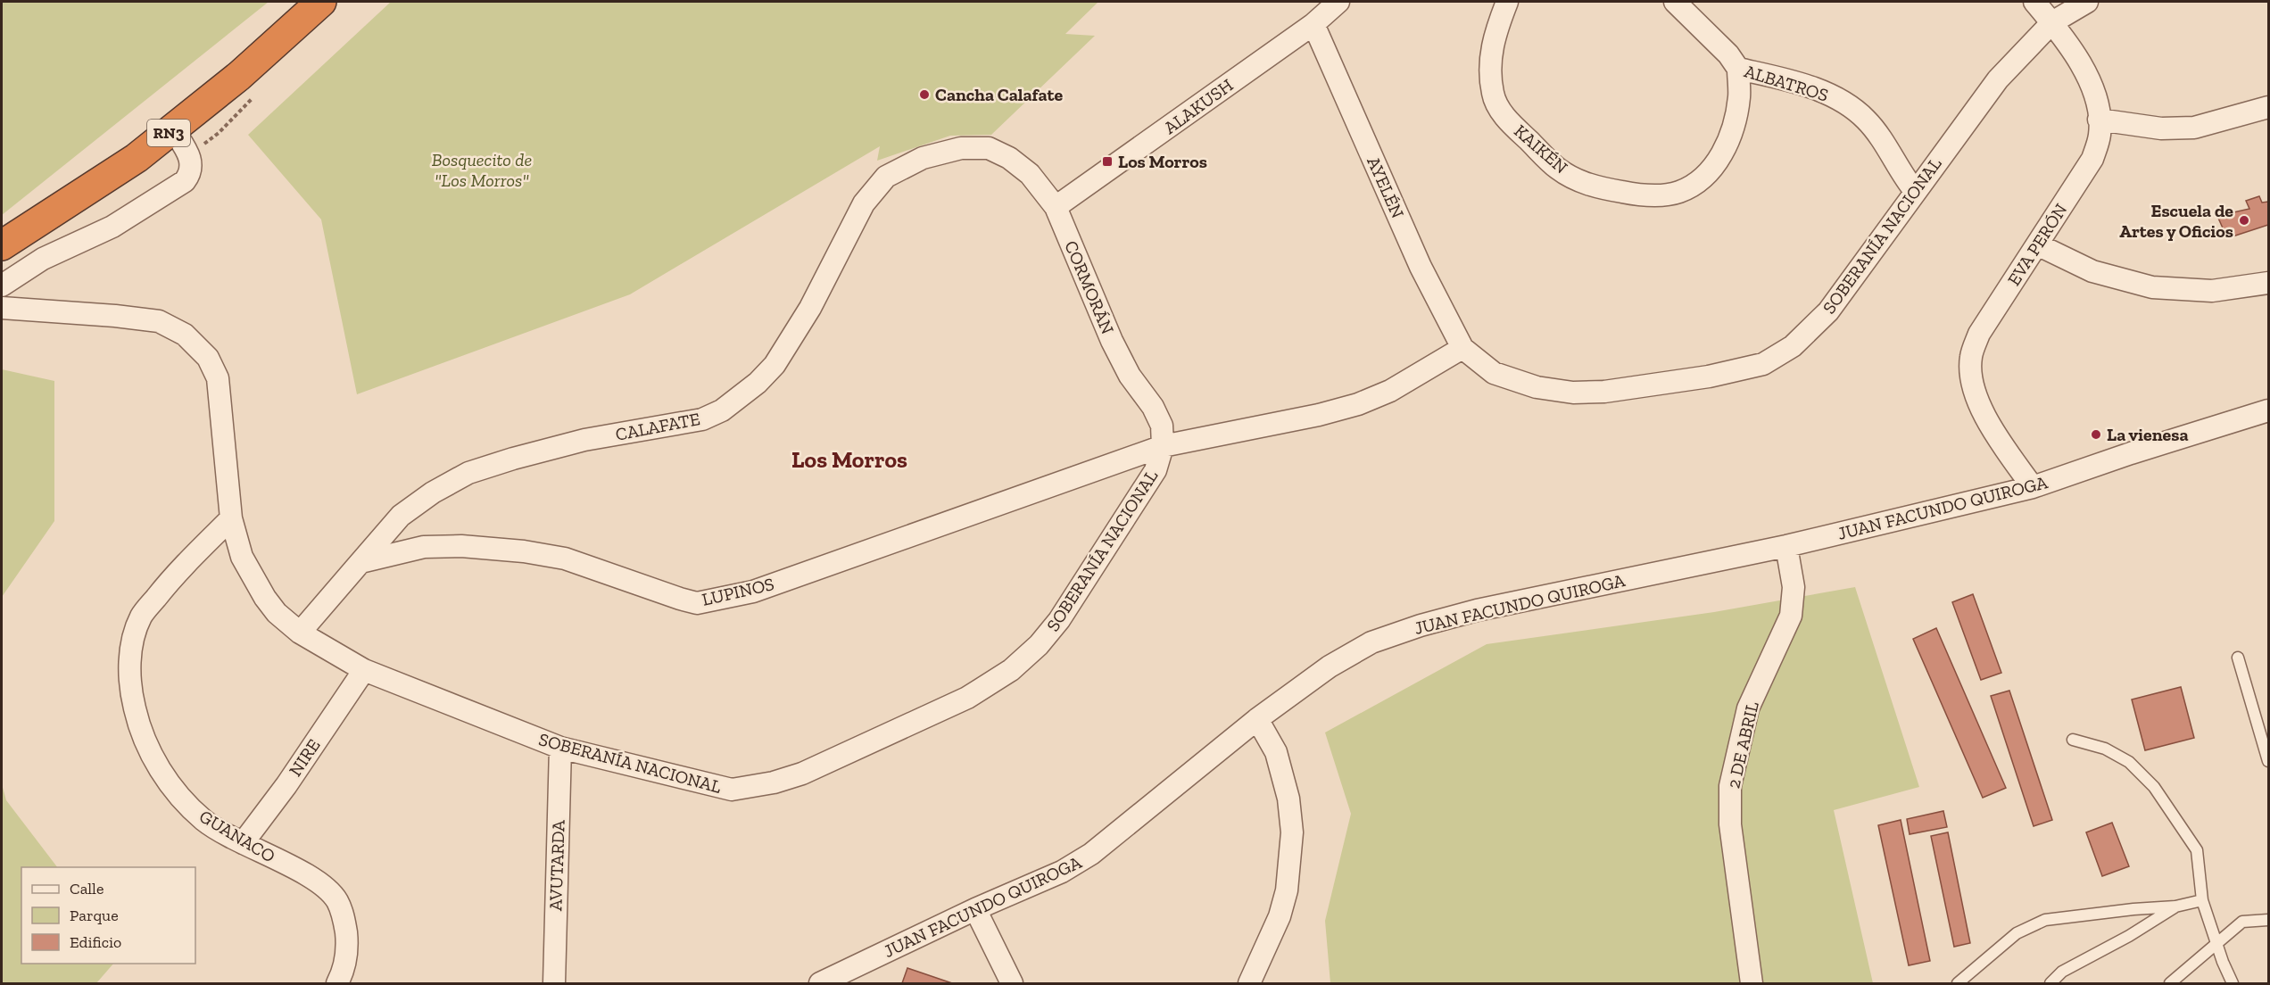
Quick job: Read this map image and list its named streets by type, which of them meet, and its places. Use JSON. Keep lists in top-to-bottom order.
{
  "streets": {
    "highway": ["RN3"],
    "street": [
      "ALBATROS",
      "ALAKUSH",
      "KAIKÉN",
      "AYELÉN",
      "SOBERANÍA NACIONAL",
      "EVA PERÓN",
      "CORMORÁN",
      "CALAFATE",
      "JUAN FACUNDO QUIROGA",
      "LUPINOS",
      "2 DE ABRIL",
      "NIRE",
      "GUANACO",
      "AVUTARDA"
    ]
  },
  "crossings": [
    ["ALBATROS", "KAIKÉN"],
    ["ALBATROS", "SOBERANÍA NACIONAL"],
    ["ALAKUSH", "AYELÉN"],
    ["ALAKUSH", "CORMORÁN"],
    ["AYELÉN", "SOBERANÍA NACIONAL"],
    ["SOBERANÍA NACIONAL", "EVA PERÓN"],
    ["SOBERANÍA NACIONAL", "CORMORÁN"],
    ["SOBERANÍA NACIONAL", "LUPINOS"],
    ["SOBERANÍA NACIONAL", "NIRE"],
    ["SOBERANÍA NACIONAL", "GUANACO"],
    ["SOBERANÍA NACIONAL", "AVUTARDA"],
    ["EVA PERÓN", "JUAN FACUNDO QUIROGA"],
    ["CORMORÁN", "CALAFATE"],
    ["CORMORÁN", "LUPINOS"],
    ["CALAFATE", "LUPINOS"],
    ["JUAN FACUNDO QUIROGA", "2 DE ABRIL"],
    ["NIRE", "GUANACO"]
  ],
  "districts": ["Los Morros"],
  "parks": ["Bosquecito de \"Los Morros\""],
  "places": {
    "other": ["Cancha Calafate", "Escuela de Artes y Oficios", "La vienesa"],
    "transit": ["Los Morros"]
  },
  "legend": ["Calle", "Parque", "Edificio"]
}
